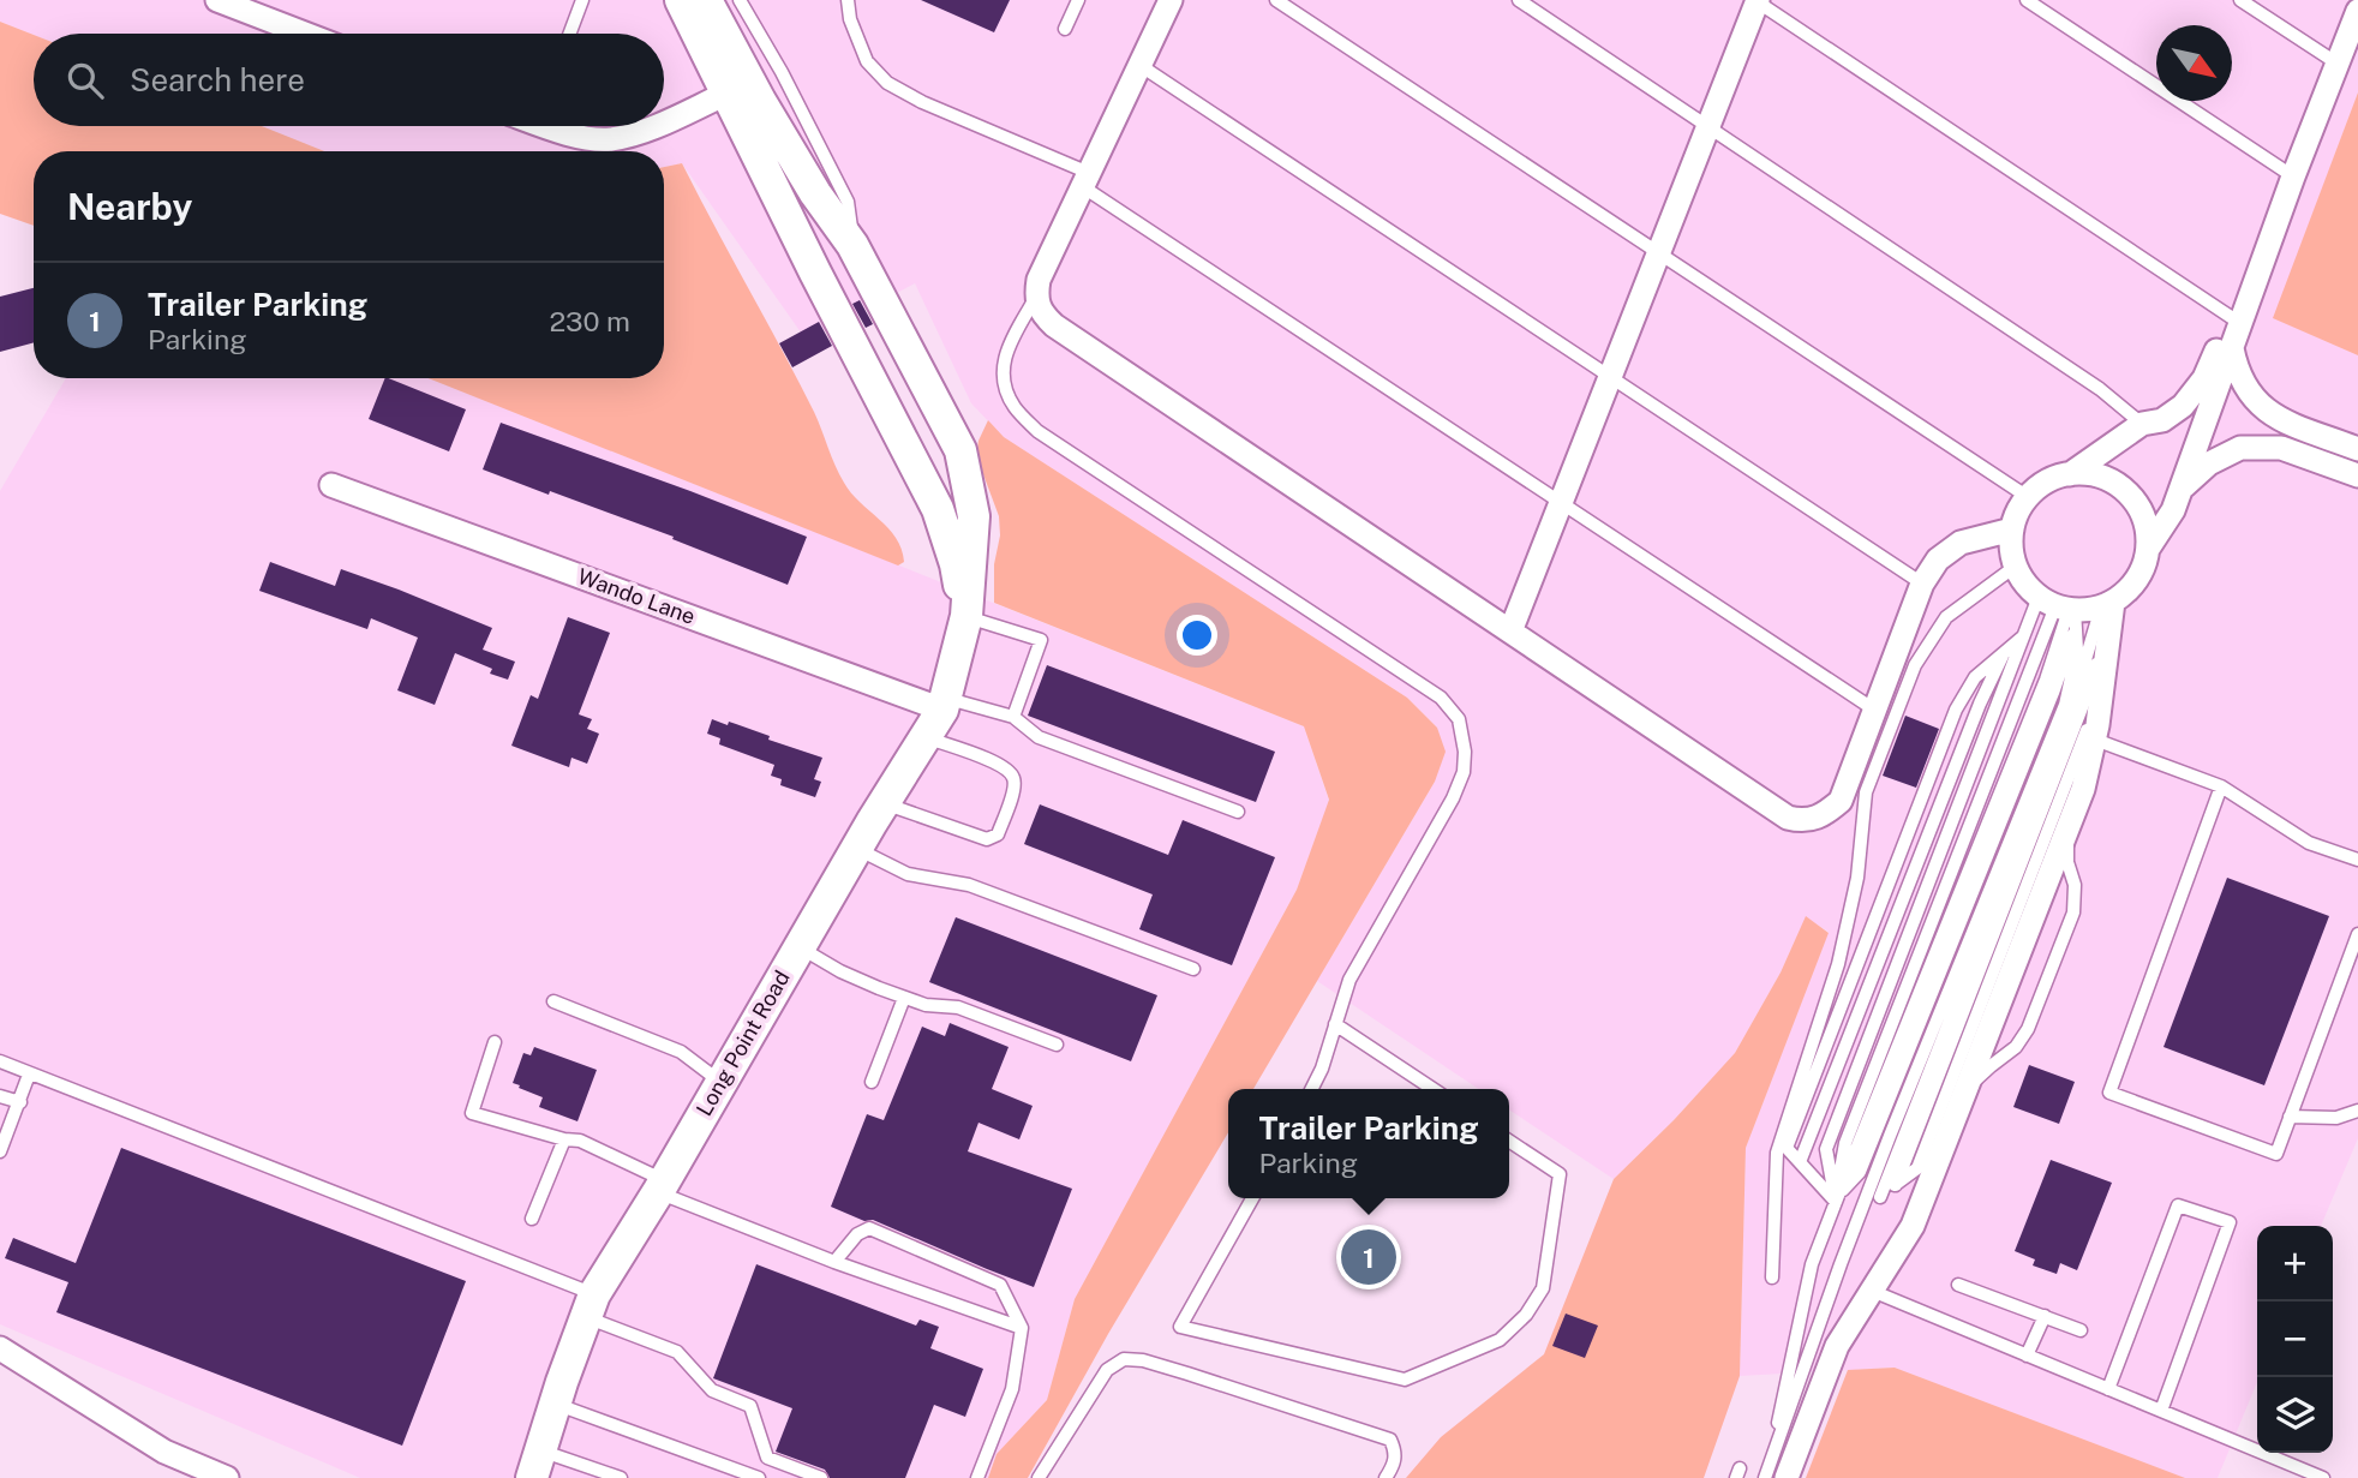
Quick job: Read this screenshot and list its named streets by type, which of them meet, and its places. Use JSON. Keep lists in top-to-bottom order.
{
  "streets": {
    "main road": ["Long Point Road"],
    "street": ["Wando Lane"]
  },
  "crossings": [
    ["Wando Lane", "Long Point Road"]
  ],
  "north": "bottom right",
  "page": {
    "search": "Search here",
    "heading": "Nearby",
    "list": [
      {
        "mark": "1",
        "name": "Trailer Parking",
        "note": "Parking",
        "value": "230 m"
      }
    ],
    "popup": ["Trailer Parking", "Parking"],
    "pins": "1",
    "map_buttons": ["+", "−"]
  }
}
